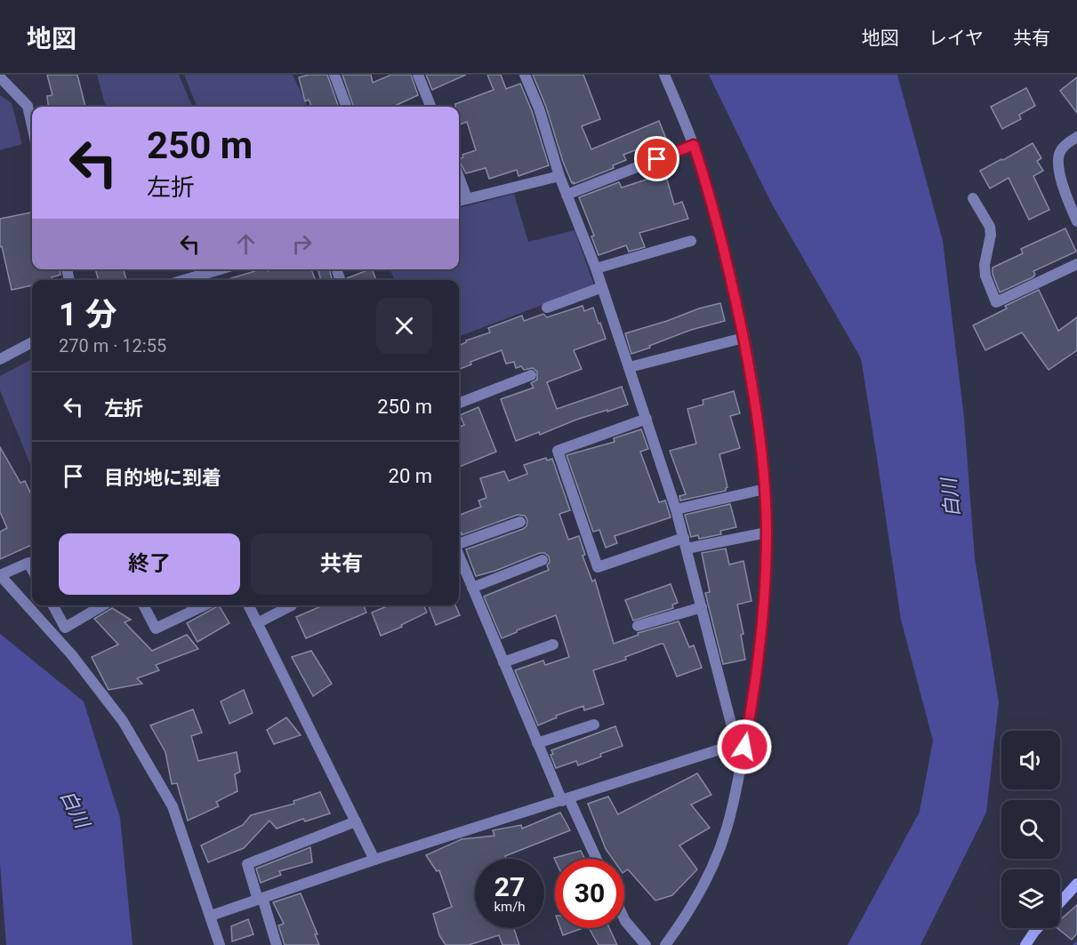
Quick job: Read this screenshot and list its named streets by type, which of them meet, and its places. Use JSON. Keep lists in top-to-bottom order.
{
  "water": ["白川"],
  "page": {
    "header": "地図",
    "nav": ["地図", "レイヤ", "共有"],
    "turn": ["250 m", "左折"],
    "heading": ["1 分", "270 m · 12:55"],
    "list": [
      {
        "name": "左折",
        "value": "250 m"
      },
      {
        "name": "目的地に到着",
        "value": "20 m"
      }
    ],
    "buttons": ["終了", "共有"],
    "speed": "27 km/h",
    "limit": "30"
  }
}
